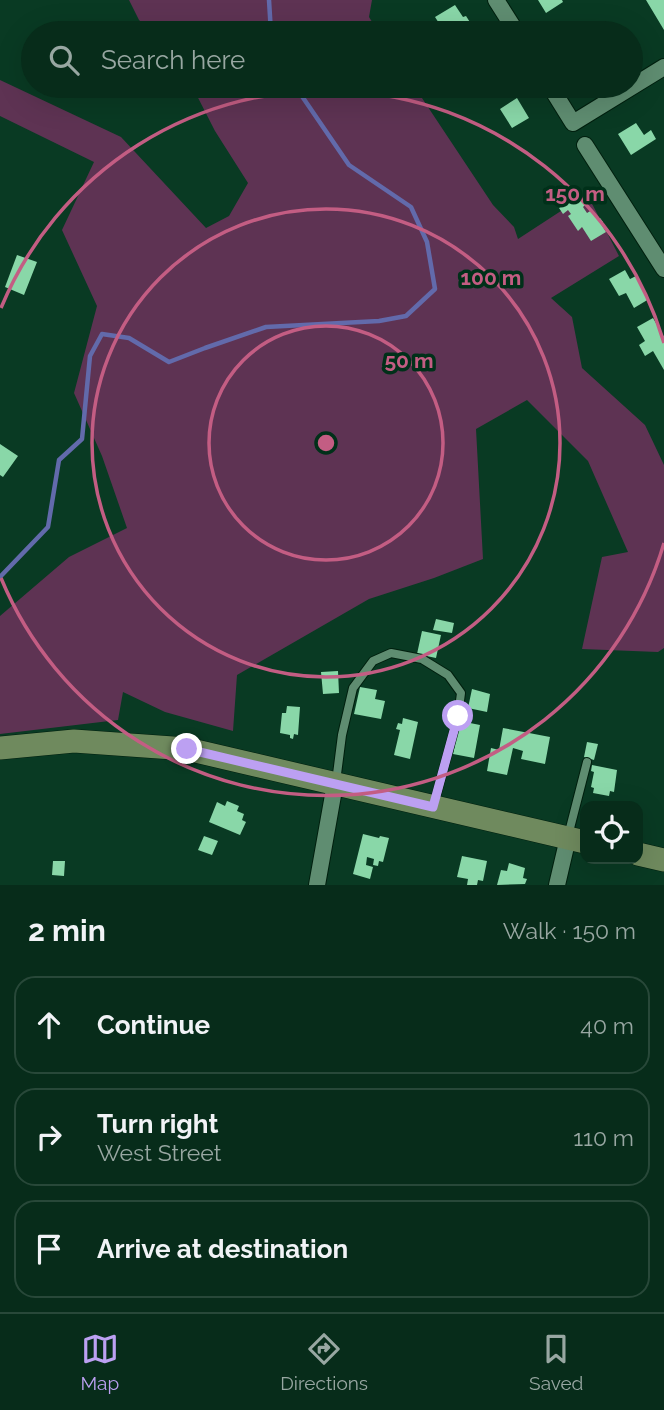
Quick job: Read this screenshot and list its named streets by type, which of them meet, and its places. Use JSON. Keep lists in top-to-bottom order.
{
  "page": {
    "search": "Search here",
    "heading": ["2 min", "Walk · 150 m"],
    "list": [
      ["Continue", "40 m"],
      ["Turn right", "West Street", "110 m"],
      "Arrive at destination"
    ],
    "nav": ["Map", "Directions", "Saved"]
  },
  "rings": ["150 m", "100 m", "50 m"]
}
